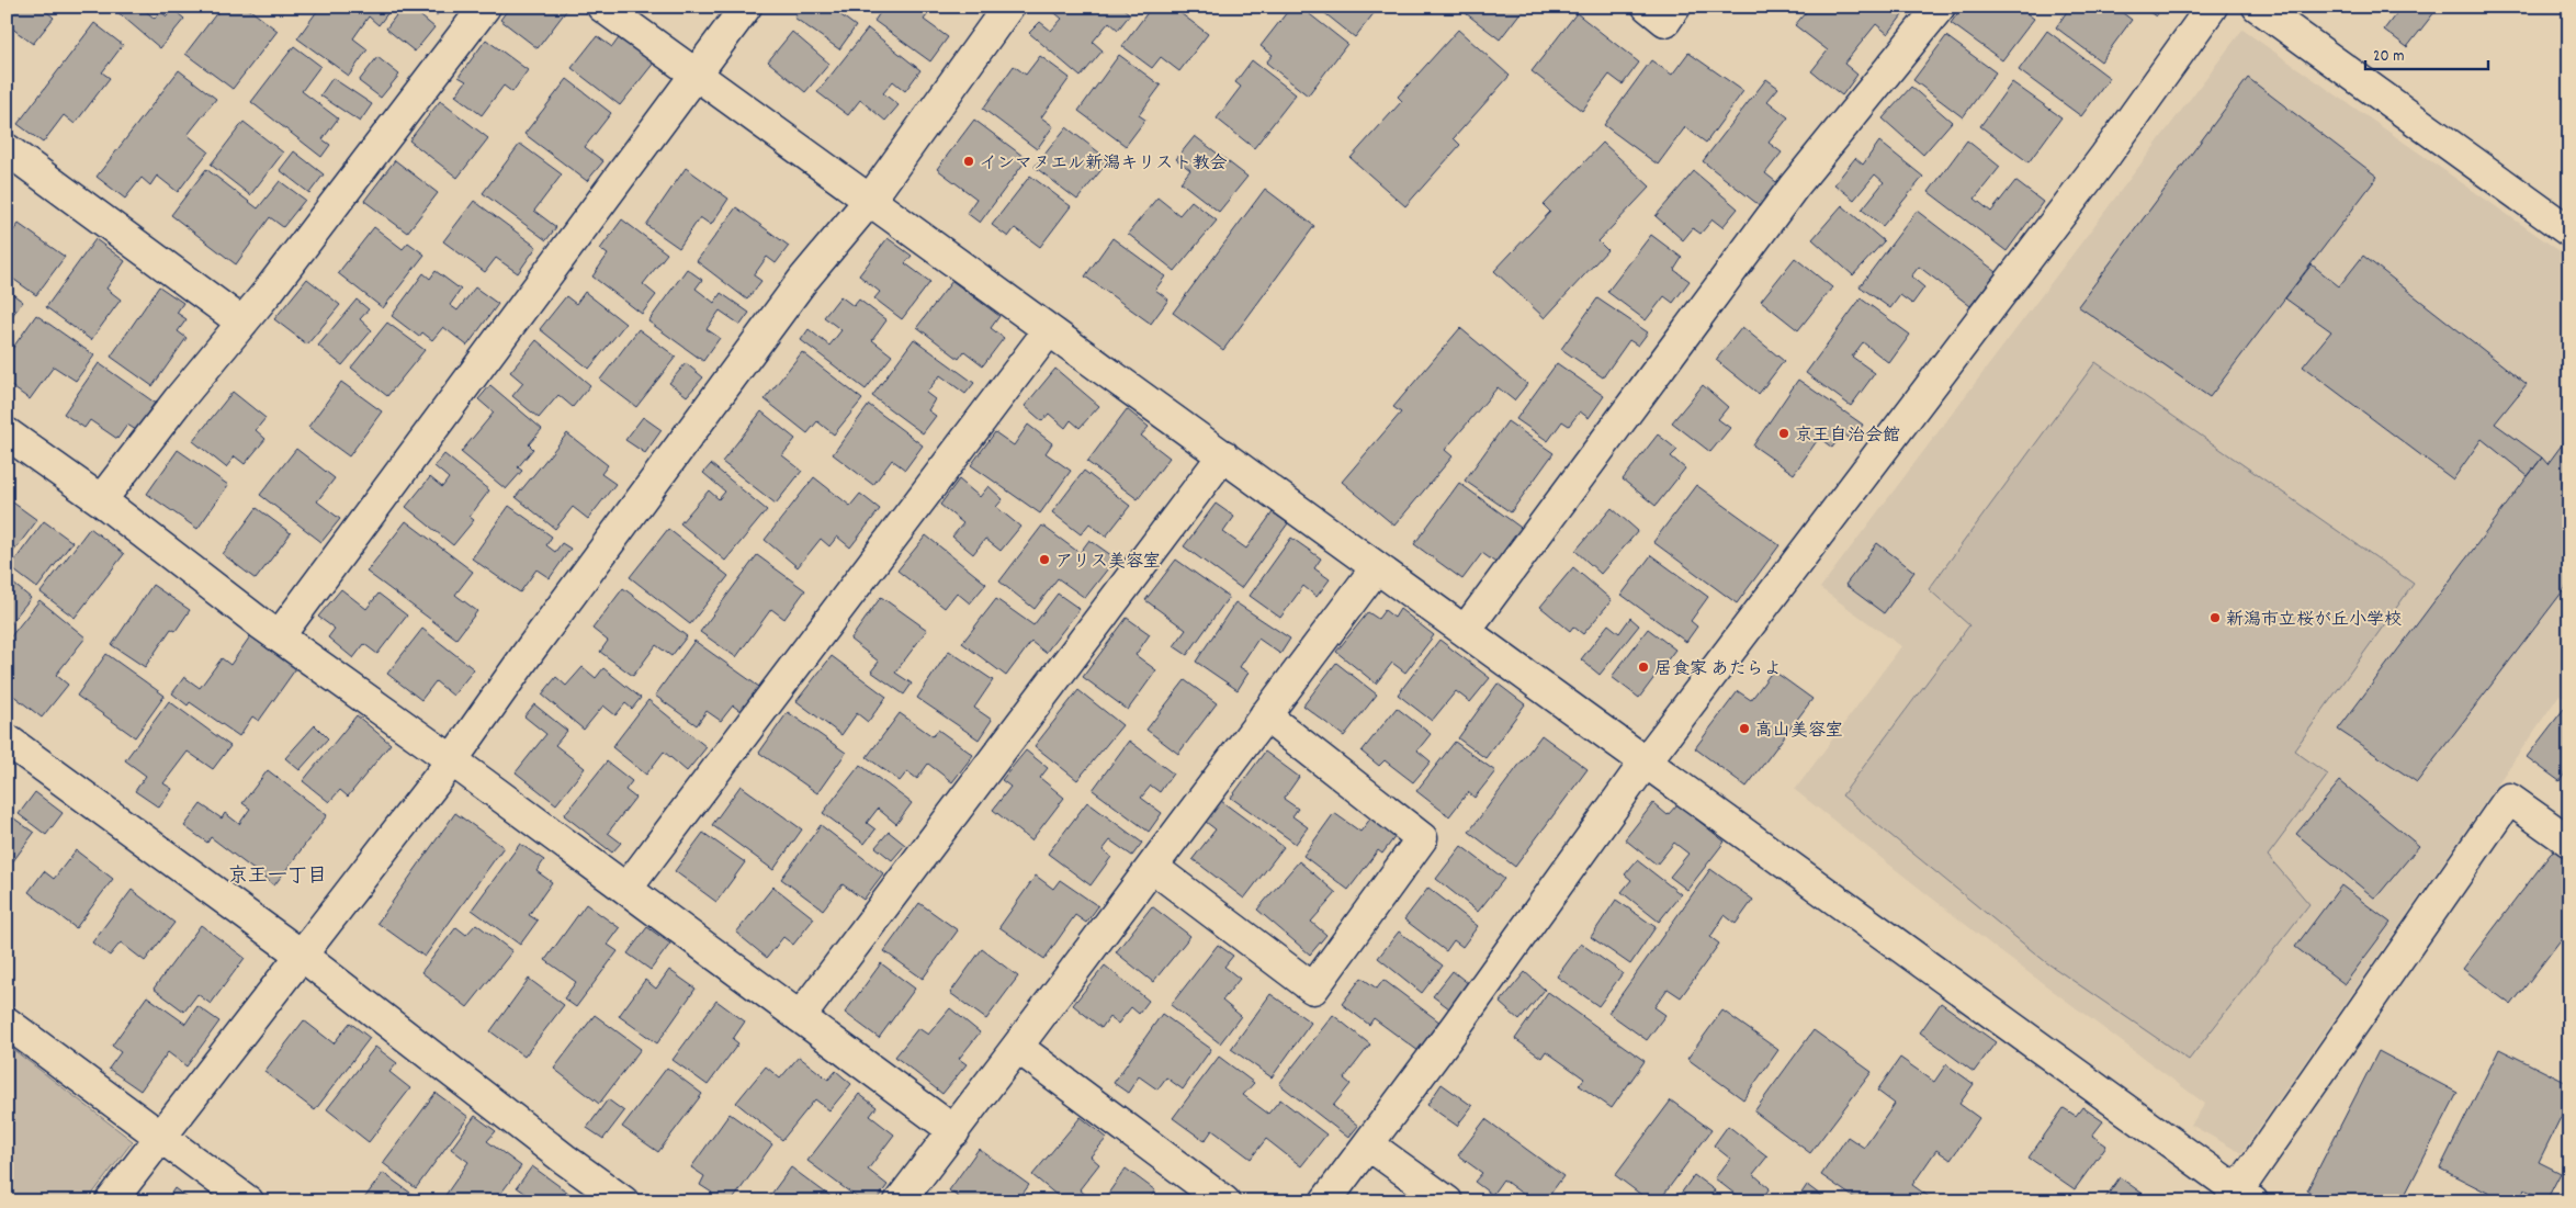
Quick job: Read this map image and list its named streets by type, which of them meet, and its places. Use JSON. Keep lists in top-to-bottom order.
{
  "districts": ["京王一丁目"],
  "places": [
    "インマヌエル新潟キリスト教会",
    "京王自治会館",
    "アリス美容室",
    "新潟市立桜が丘小学校",
    "居食家 あたらよ",
    "高山美容室"
  ],
  "scale_bar": "20 m"
}
